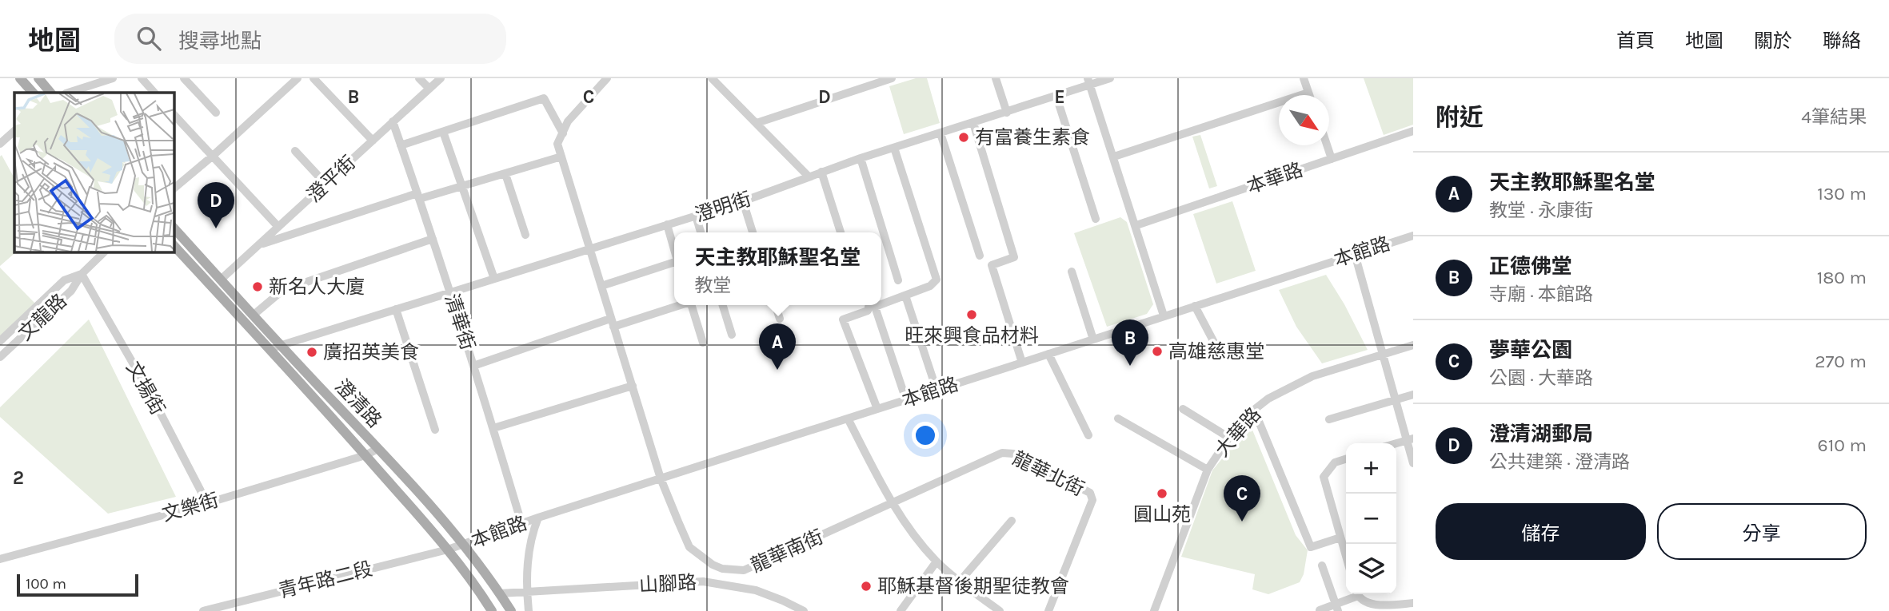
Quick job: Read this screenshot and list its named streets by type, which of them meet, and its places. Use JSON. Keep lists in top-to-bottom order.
{
  "streets": {
    "main road": ["澄清路"],
    "street": [
      "本華路",
      "澄平街",
      "澄明街",
      "本館路",
      "文龍路",
      "清華街",
      "文揚街",
      "大華路",
      "龍華北街",
      "文樂街",
      "龍華南街",
      "青年路二段",
      "山腳路"
    ]
  },
  "crossings": [
    ["澄平街", "清華街"],
    ["澄平街", "澄清路"],
    ["澄明街", "清華街"],
    ["澄明街", "澄清路"],
    ["澄明街", "龍華南街"],
    ["本館路", "清華街"],
    ["本館路", "澄清路"],
    ["本館路", "龍華南街"],
    ["本館路", "青年路二段"],
    ["文龍路", "文揚街"],
    ["文揚街", "文樂街"],
    ["澄清路", "文樂街"],
    ["澄清路", "青年路二段"],
    ["澄清路", "山腳路"],
    ["龍華北街", "龍華南街"]
  ],
  "places": [
    "有富養生素食",
    "新名人大廈",
    "旺來興食品材料",
    "高雄慈惠堂",
    "廣招英美食",
    "圓山苑",
    "耶穌基督後期聖徒教會"
  ],
  "scale_bar": "100 m",
  "north": "bottom right",
  "page": {
    "header": "地圖",
    "search": "搜尋地點",
    "nav": [
      "首頁",
      "地圖",
      "關於",
      "聯絡"
    ],
    "heading": ["附近", "4筆結果"],
    "list": [
      {
        "mark": "A",
        "name": "天主教耶穌聖名堂",
        "note": "教堂 · 永康街",
        "value": "130 m"
      },
      {
        "mark": "B",
        "name": "正德佛堂",
        "note": "寺廟 · 本館路",
        "value": "180 m"
      },
      {
        "mark": "C",
        "name": "夢華公園",
        "note": "公園 · 大華路",
        "value": "270 m"
      },
      {
        "mark": "D",
        "name": "澄清湖郵局",
        "note": "公共建築 · 澄清路",
        "value": "610 m"
      }
    ],
    "pins": [
      "D",
      "B",
      "A",
      "C"
    ],
    "popup": ["天主教耶穌聖名堂", "教堂"],
    "map_buttons": ["+", "−"],
    "buttons": ["儲存", "分享"],
    "scale": "100 m"
  },
  "grid": {
    "columns": [
      "B",
      "C",
      "D",
      "E"
    ],
    "rows": ["2"]
  }
}
